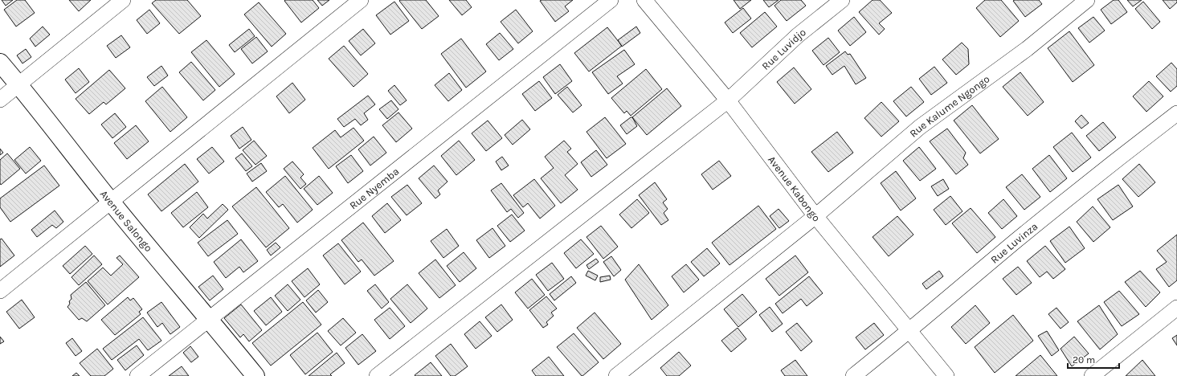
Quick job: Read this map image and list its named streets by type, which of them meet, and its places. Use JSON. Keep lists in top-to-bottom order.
{
  "streets": {
    "street": [
      "Rue Luvidjo",
      "Rue Kalume Ngongo",
      "Rue Nyemba",
      "Avenue Kabongo",
      "Avenue Salongo",
      "Rue Luvinza"
    ]
  },
  "crossings": [
    ["Rue Luvidjo", "Avenue Kabongo"],
    ["Rue Kalume Ngongo", "Avenue Kabongo"],
    ["Rue Nyemba", "Avenue Salongo"],
    ["Avenue Kabongo", "Rue Luvinza"]
  ],
  "scale_bar": "20 m"
}
